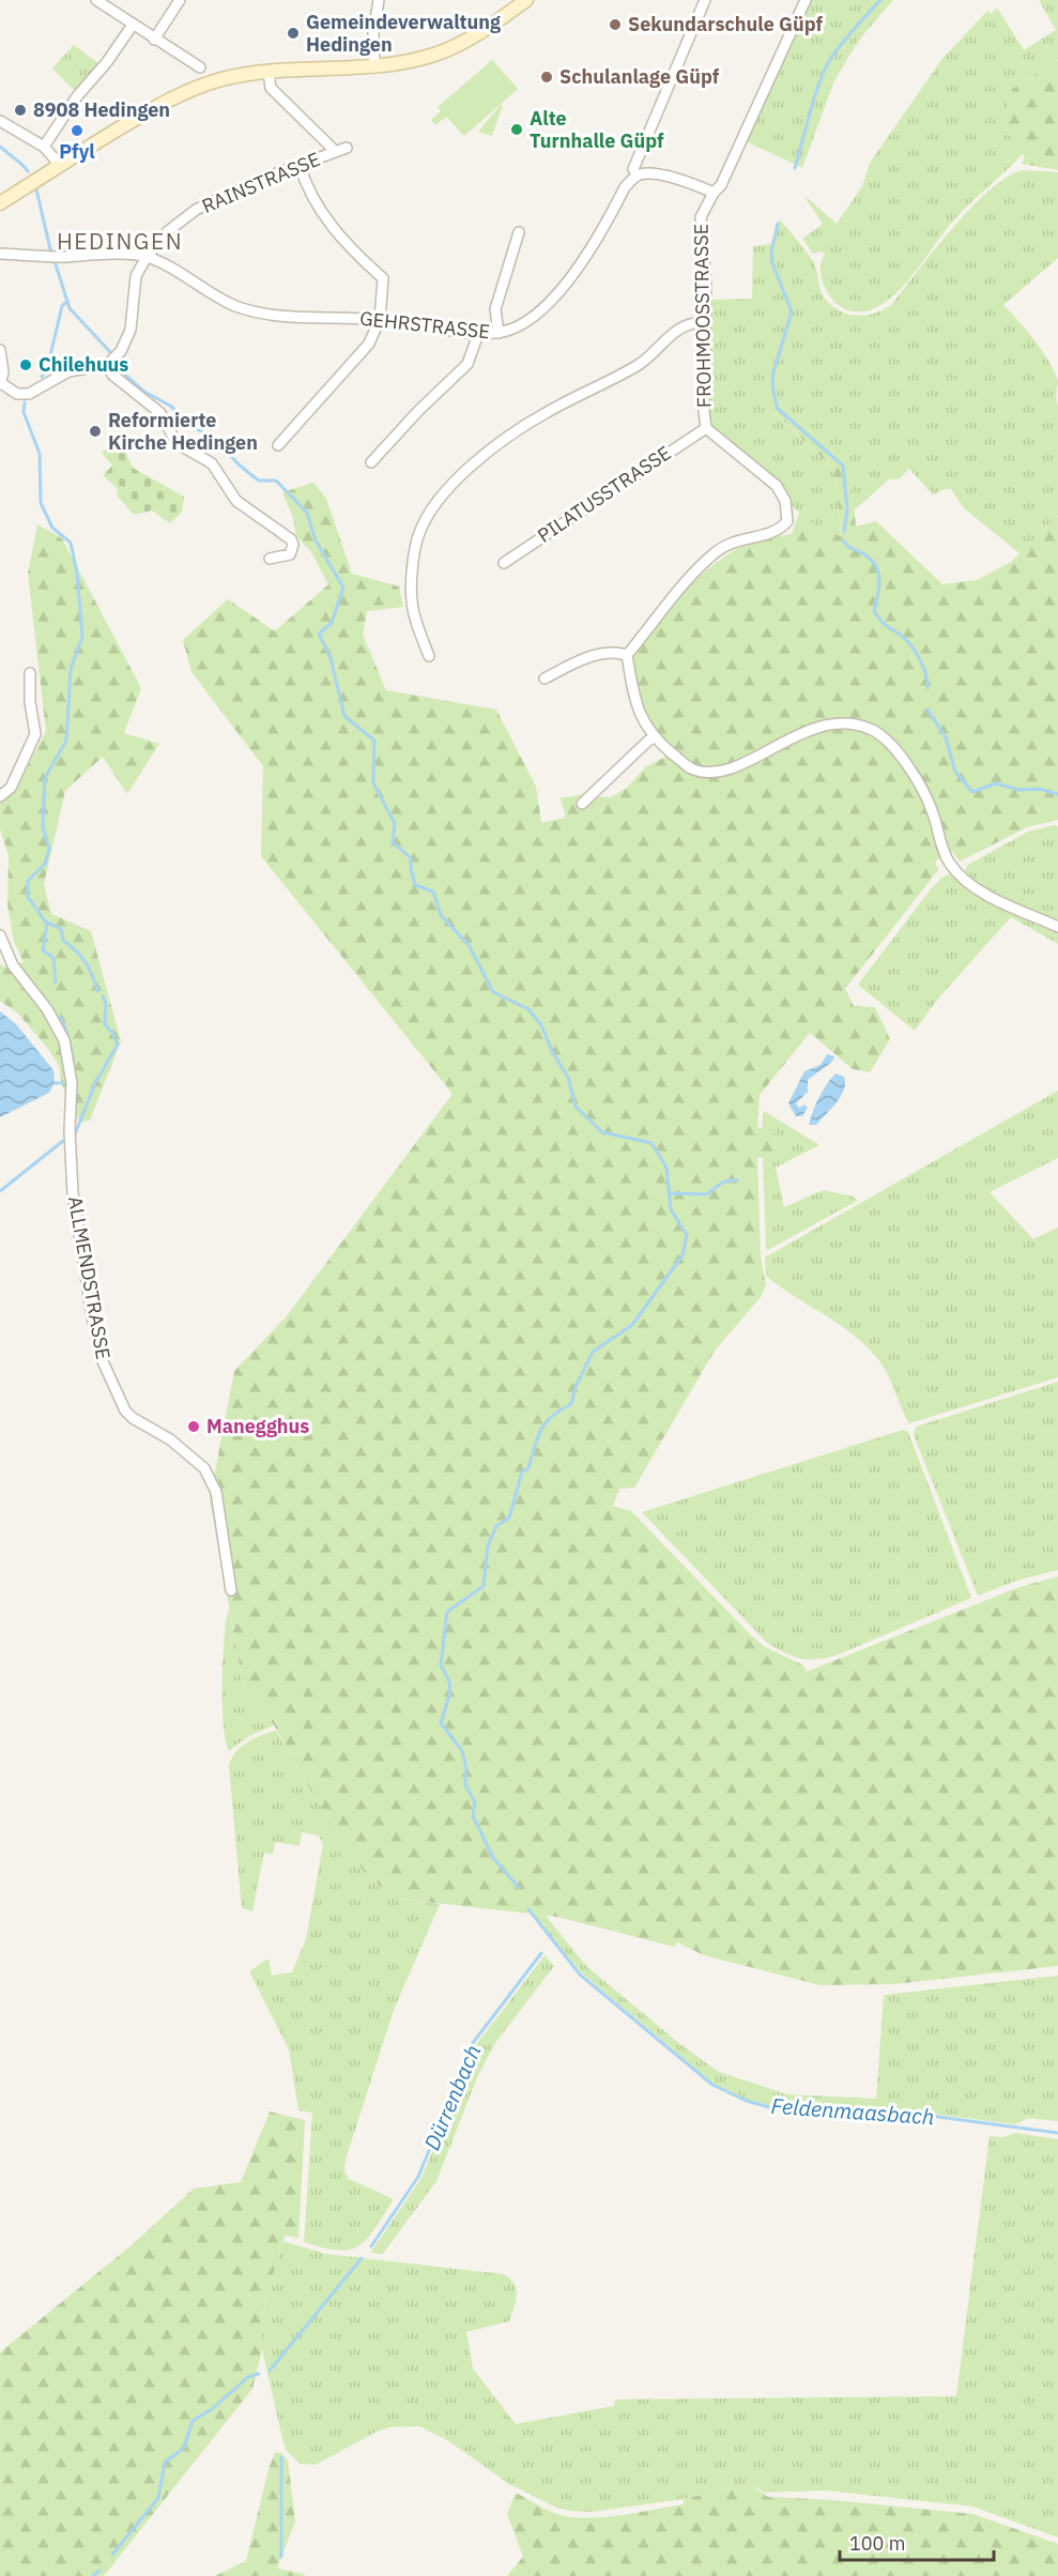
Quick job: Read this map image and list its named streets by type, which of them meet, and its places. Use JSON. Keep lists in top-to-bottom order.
{
  "streets": {
    "street": [
      "RAINSTRASSE",
      "FROHMOOSSTRASSE",
      "GEHRSTRASSE",
      "PILATUSSTRASSE",
      "ALLMENDSTRASSE"
    ]
  },
  "crossings": [
    ["RAINSTRASSE", "GEHRSTRASSE"],
    ["FROHMOOSSTRASSE", "GEHRSTRASSE"],
    ["FROHMOOSSTRASSE", "PILATUSSTRASSE"]
  ],
  "districts": ["HEDINGEN"],
  "water": ["Dürrenbach", "Feldenmaasbach"],
  "places": [
    "Sekundarschule Güpf",
    "Gemeindeverwaltung Hedingen",
    "Schulanlage Güpf",
    "8908 Hedingen",
    "Alte Turnhalle Güpf",
    "Pfyl",
    "Chilehuus",
    "Reformierte Kirche Hedingen",
    "Manegghus"
  ],
  "scale_bar": "100 m"
}
